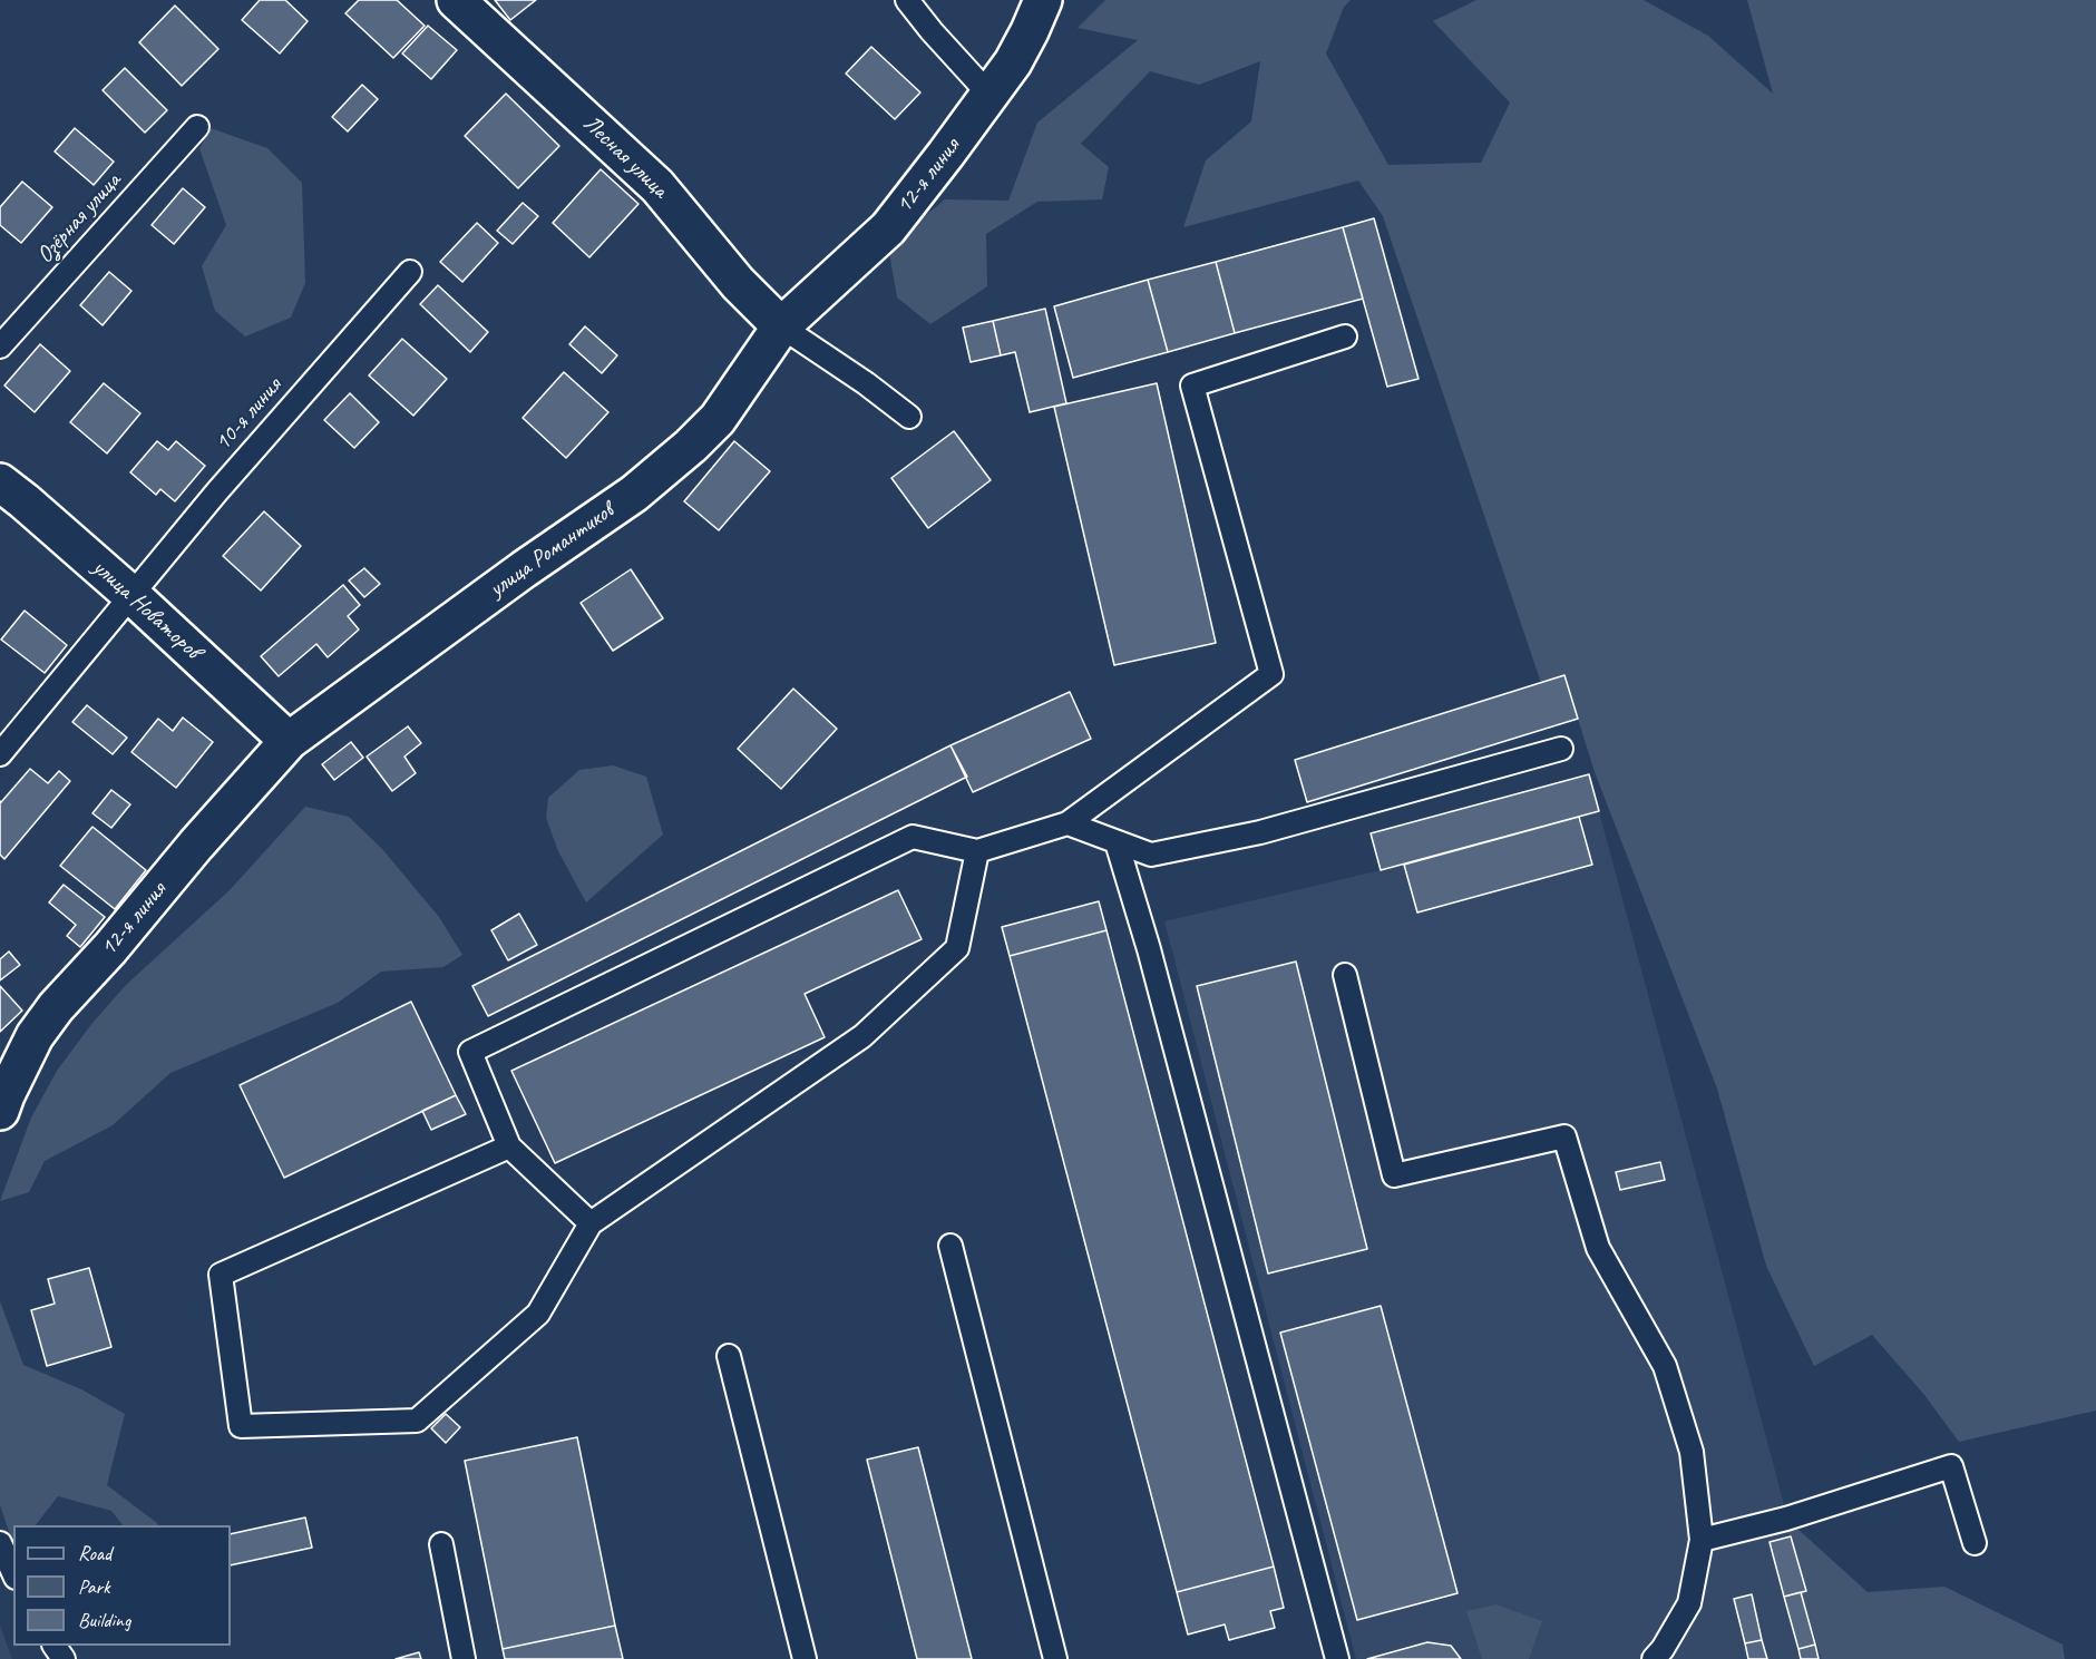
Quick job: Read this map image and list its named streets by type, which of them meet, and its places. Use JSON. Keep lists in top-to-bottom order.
{
  "streets": {
    "street": [
      "Лесная улица",
      "12-я линия",
      "улица Романтиков",
      "улица Новаторов"
    ],
    "lane": ["Озёрная улица", "10-я линия"]
  },
  "crossings": [
    ["Лесная улица", "12-я линия"],
    ["Лесная улица", "улица Романтиков"],
    ["12-я линия", "улица Романтиков"],
    ["12-я линия", "улица Новаторов"],
    ["10-я линия", "улица Новаторов"],
    ["улица Романтиков", "улица Новаторов"]
  ],
  "legend": ["Road", "Park", "Building"]
}
